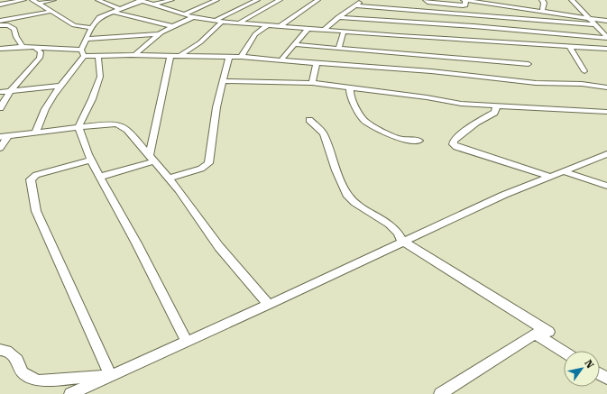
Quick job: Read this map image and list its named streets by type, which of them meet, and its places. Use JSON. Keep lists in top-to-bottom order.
{
  "north": "top right"
}
